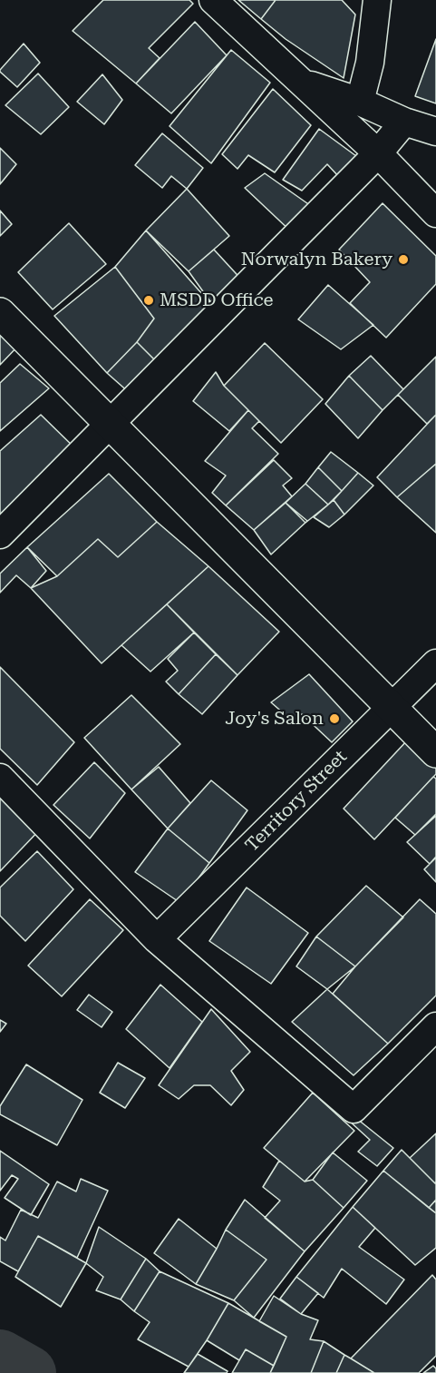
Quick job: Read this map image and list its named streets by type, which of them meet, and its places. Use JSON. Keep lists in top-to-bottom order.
{
  "streets": {
    "street": ["Territory Street"]
  },
  "places": ["Norwalyn Bakery", "MSDD Office", "Joy's Salon"]
}
